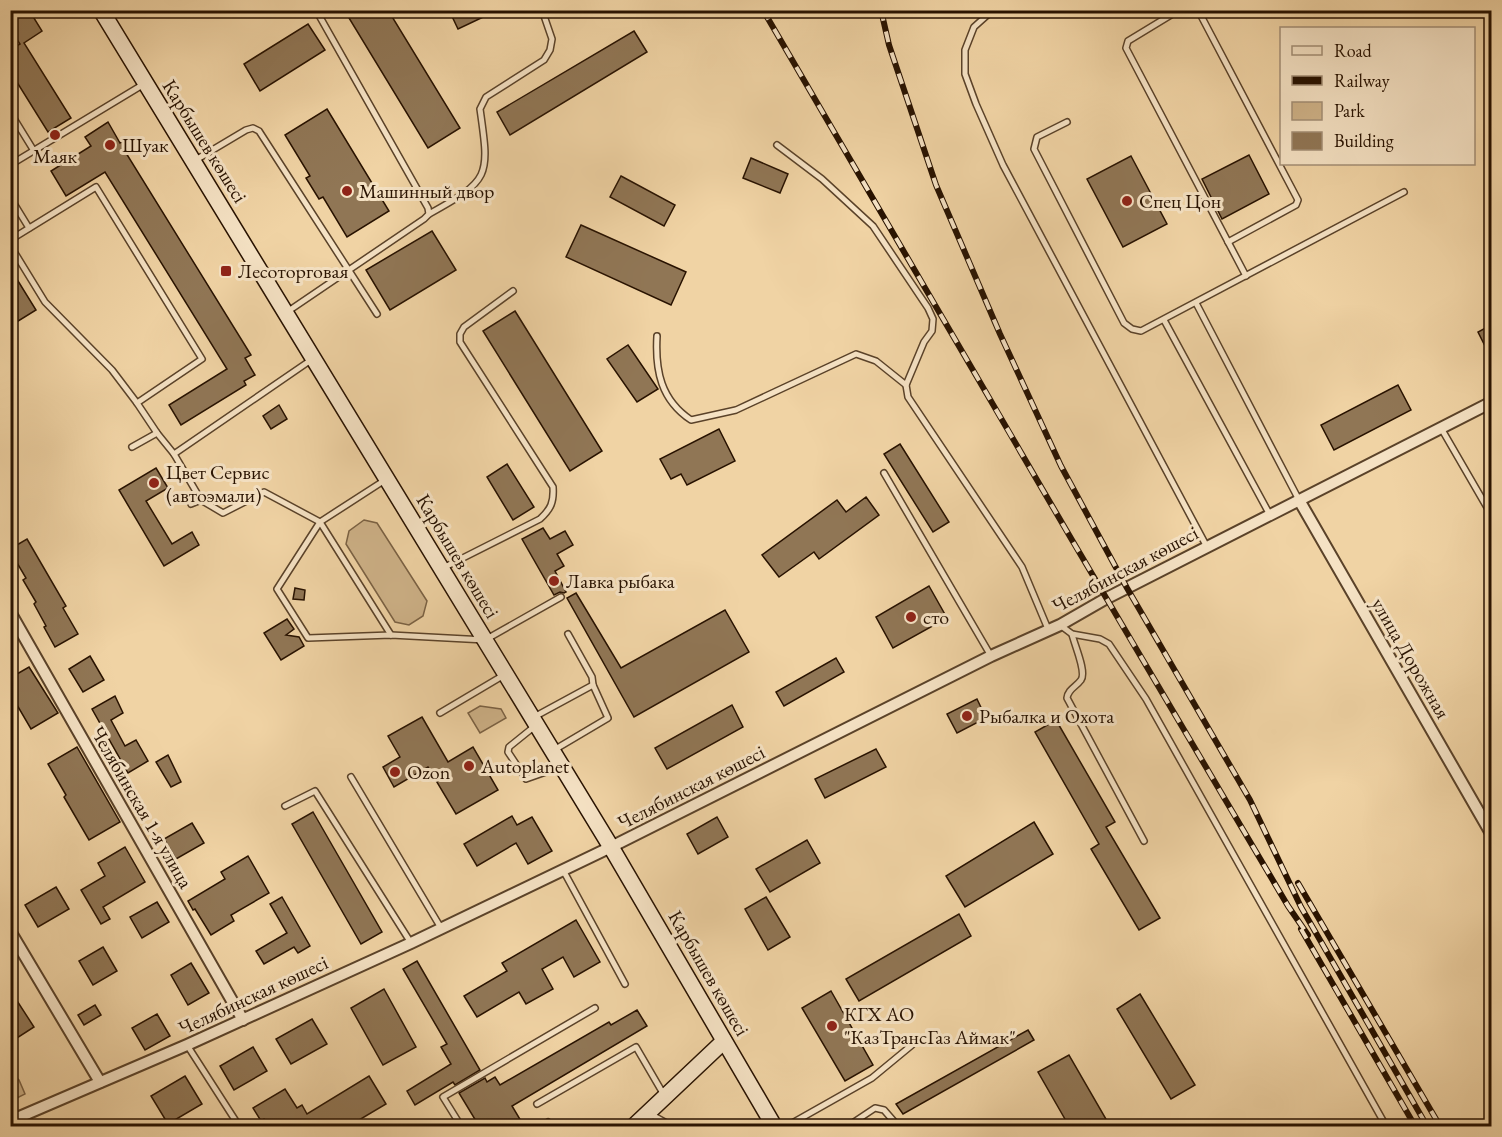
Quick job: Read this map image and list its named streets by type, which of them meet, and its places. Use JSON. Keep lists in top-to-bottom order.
{
  "streets": {
    "main road": ["Карбышев көшесі"],
    "street": ["Челябинская көшесі", "улица Дорожная", "Челябинская 1-я улица"]
  },
  "crossings": [
    ["Карбышев көшесі", "Челябинская көшесі"],
    ["Челябинская көшесі", "улица Дорожная"],
    ["Челябинская көшесі", "Челябинская 1-я улица"]
  ],
  "places": {
    "other": [
      "Маяк",
      "Шуак",
      "Машинный двор",
      "Спец Цон",
      "Цвет Сервис (автоэмали)",
      "Лавка рыбака",
      "сто",
      "Рыбалка и Охота",
      "Autoplanet",
      "Ozon",
      "КГХ АО \"КазТрансГаз Аймак\""
    ],
    "transit": ["Лесоторговая"]
  },
  "legend": [
    "Road",
    "Railway",
    "Park",
    "Building"
  ]
}
